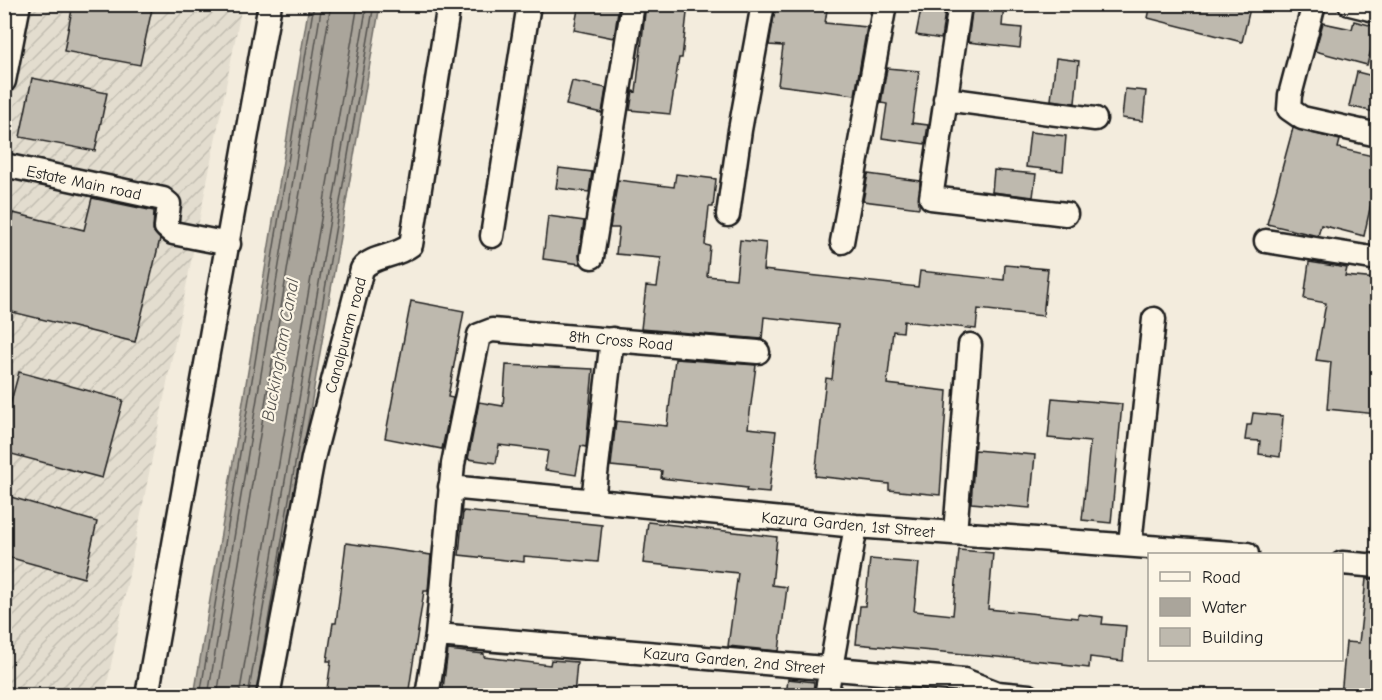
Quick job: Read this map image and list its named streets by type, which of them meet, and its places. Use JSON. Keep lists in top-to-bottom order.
{
  "streets": {
    "street": [
      "Estate Main road",
      "Canalpuram road",
      "8th Cross Road",
      "Kazura Garden, 1st Street",
      "Kazura Garden, 2nd Street"
    ]
  },
  "crossings": [
    ["8th Cross Road", "Kazura Garden, 1st Street"]
  ],
  "water": ["Buckingham Canal"],
  "legend": ["Road", "Water", "Building"]
}
